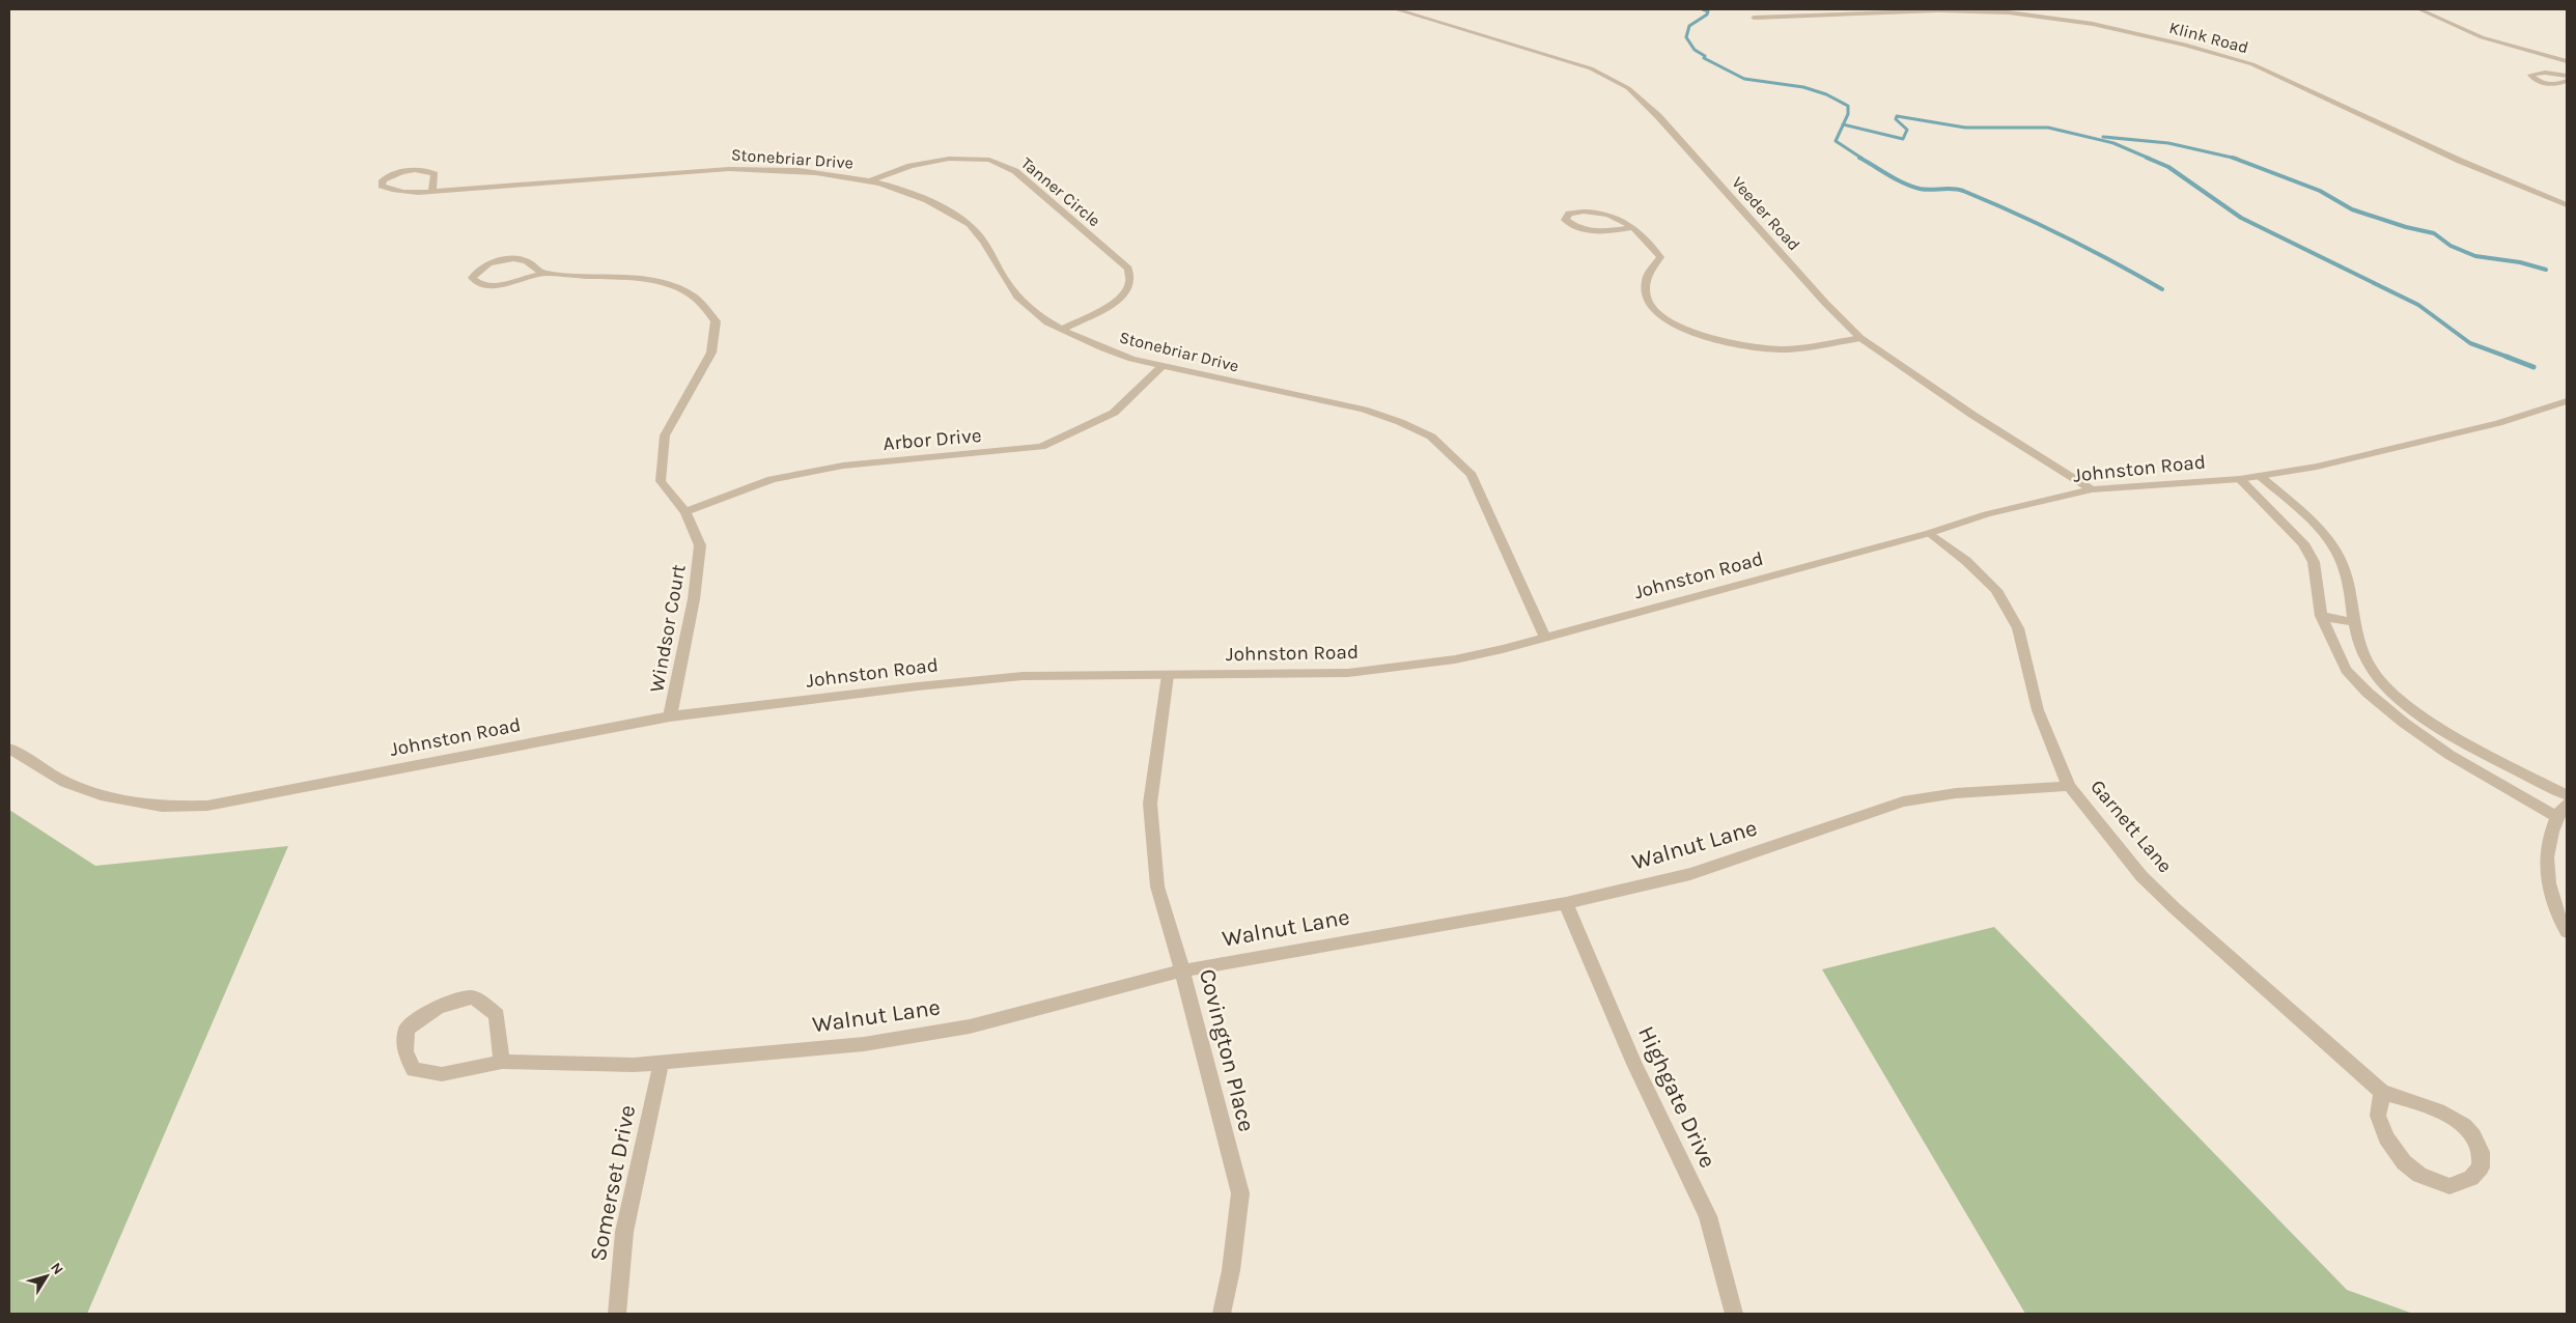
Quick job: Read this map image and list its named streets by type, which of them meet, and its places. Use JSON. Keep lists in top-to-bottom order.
{
  "streets": {
    "street": [
      "Klink Road",
      "Stonebriar Drive",
      "Tanner Circle",
      "Veeder Road",
      "Arbor Drive",
      "Johnston Road",
      "Windsor Court",
      "Garnett Lane",
      "Walnut Lane",
      "Covington Place",
      "Highgate Drive",
      "Somerset Drive"
    ]
  },
  "crossings": [
    ["Stonebriar Drive", "Tanner Circle"],
    ["Stonebriar Drive", "Arbor Drive"],
    ["Stonebriar Drive", "Johnston Road"],
    ["Veeder Road", "Johnston Road"],
    ["Arbor Drive", "Windsor Court"],
    ["Johnston Road", "Windsor Court"],
    ["Johnston Road", "Garnett Lane"],
    ["Johnston Road", "Covington Place"],
    ["Garnett Lane", "Walnut Lane"],
    ["Walnut Lane", "Covington Place"],
    ["Walnut Lane", "Highgate Drive"],
    ["Walnut Lane", "Somerset Drive"]
  ],
  "north": "top right"
}
